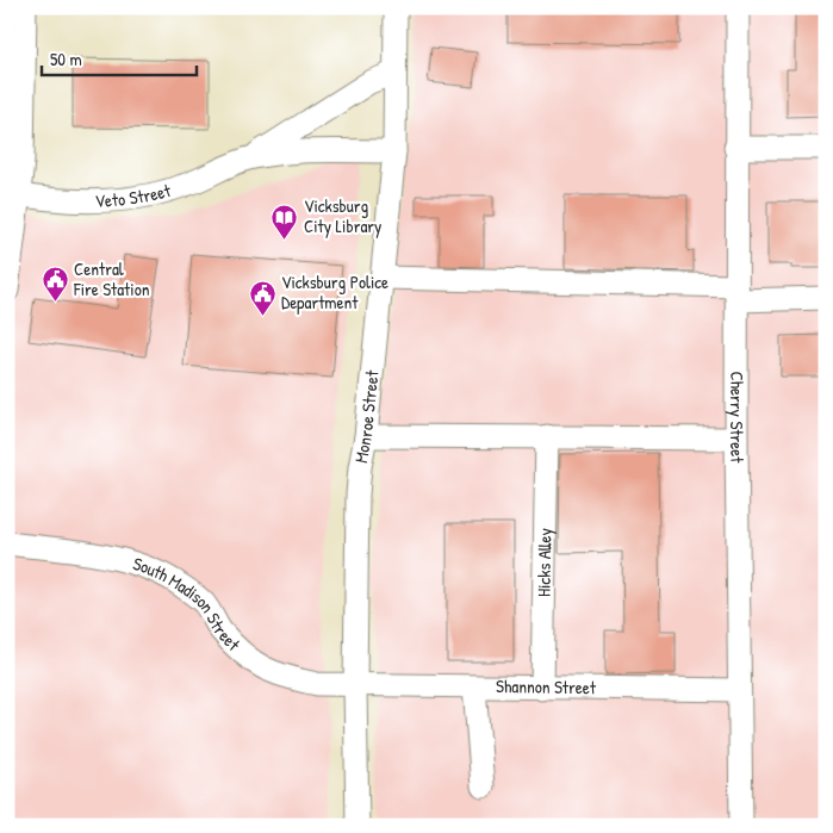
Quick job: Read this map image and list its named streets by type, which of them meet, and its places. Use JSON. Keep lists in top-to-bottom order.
{
  "streets": {
    "street": [
      "Veto Street",
      "Monroe Street",
      "Cherry Street",
      "Hicks Alley",
      "South Madison Street",
      "Shannon Street"
    ]
  },
  "crossings": [
    ["Veto Street", "Monroe Street"],
    ["Monroe Street", "South Madison Street"],
    ["Monroe Street", "Shannon Street"],
    ["Cherry Street", "Shannon Street"],
    ["Hicks Alley", "Shannon Street"],
    ["South Madison Street", "Shannon Street"]
  ],
  "places": {
    "library": ["Vicksburg City Library"],
    "public building": ["Central Fire Station", "Vicksburg Police Department"]
  },
  "scale_bar": "50 m"
}
